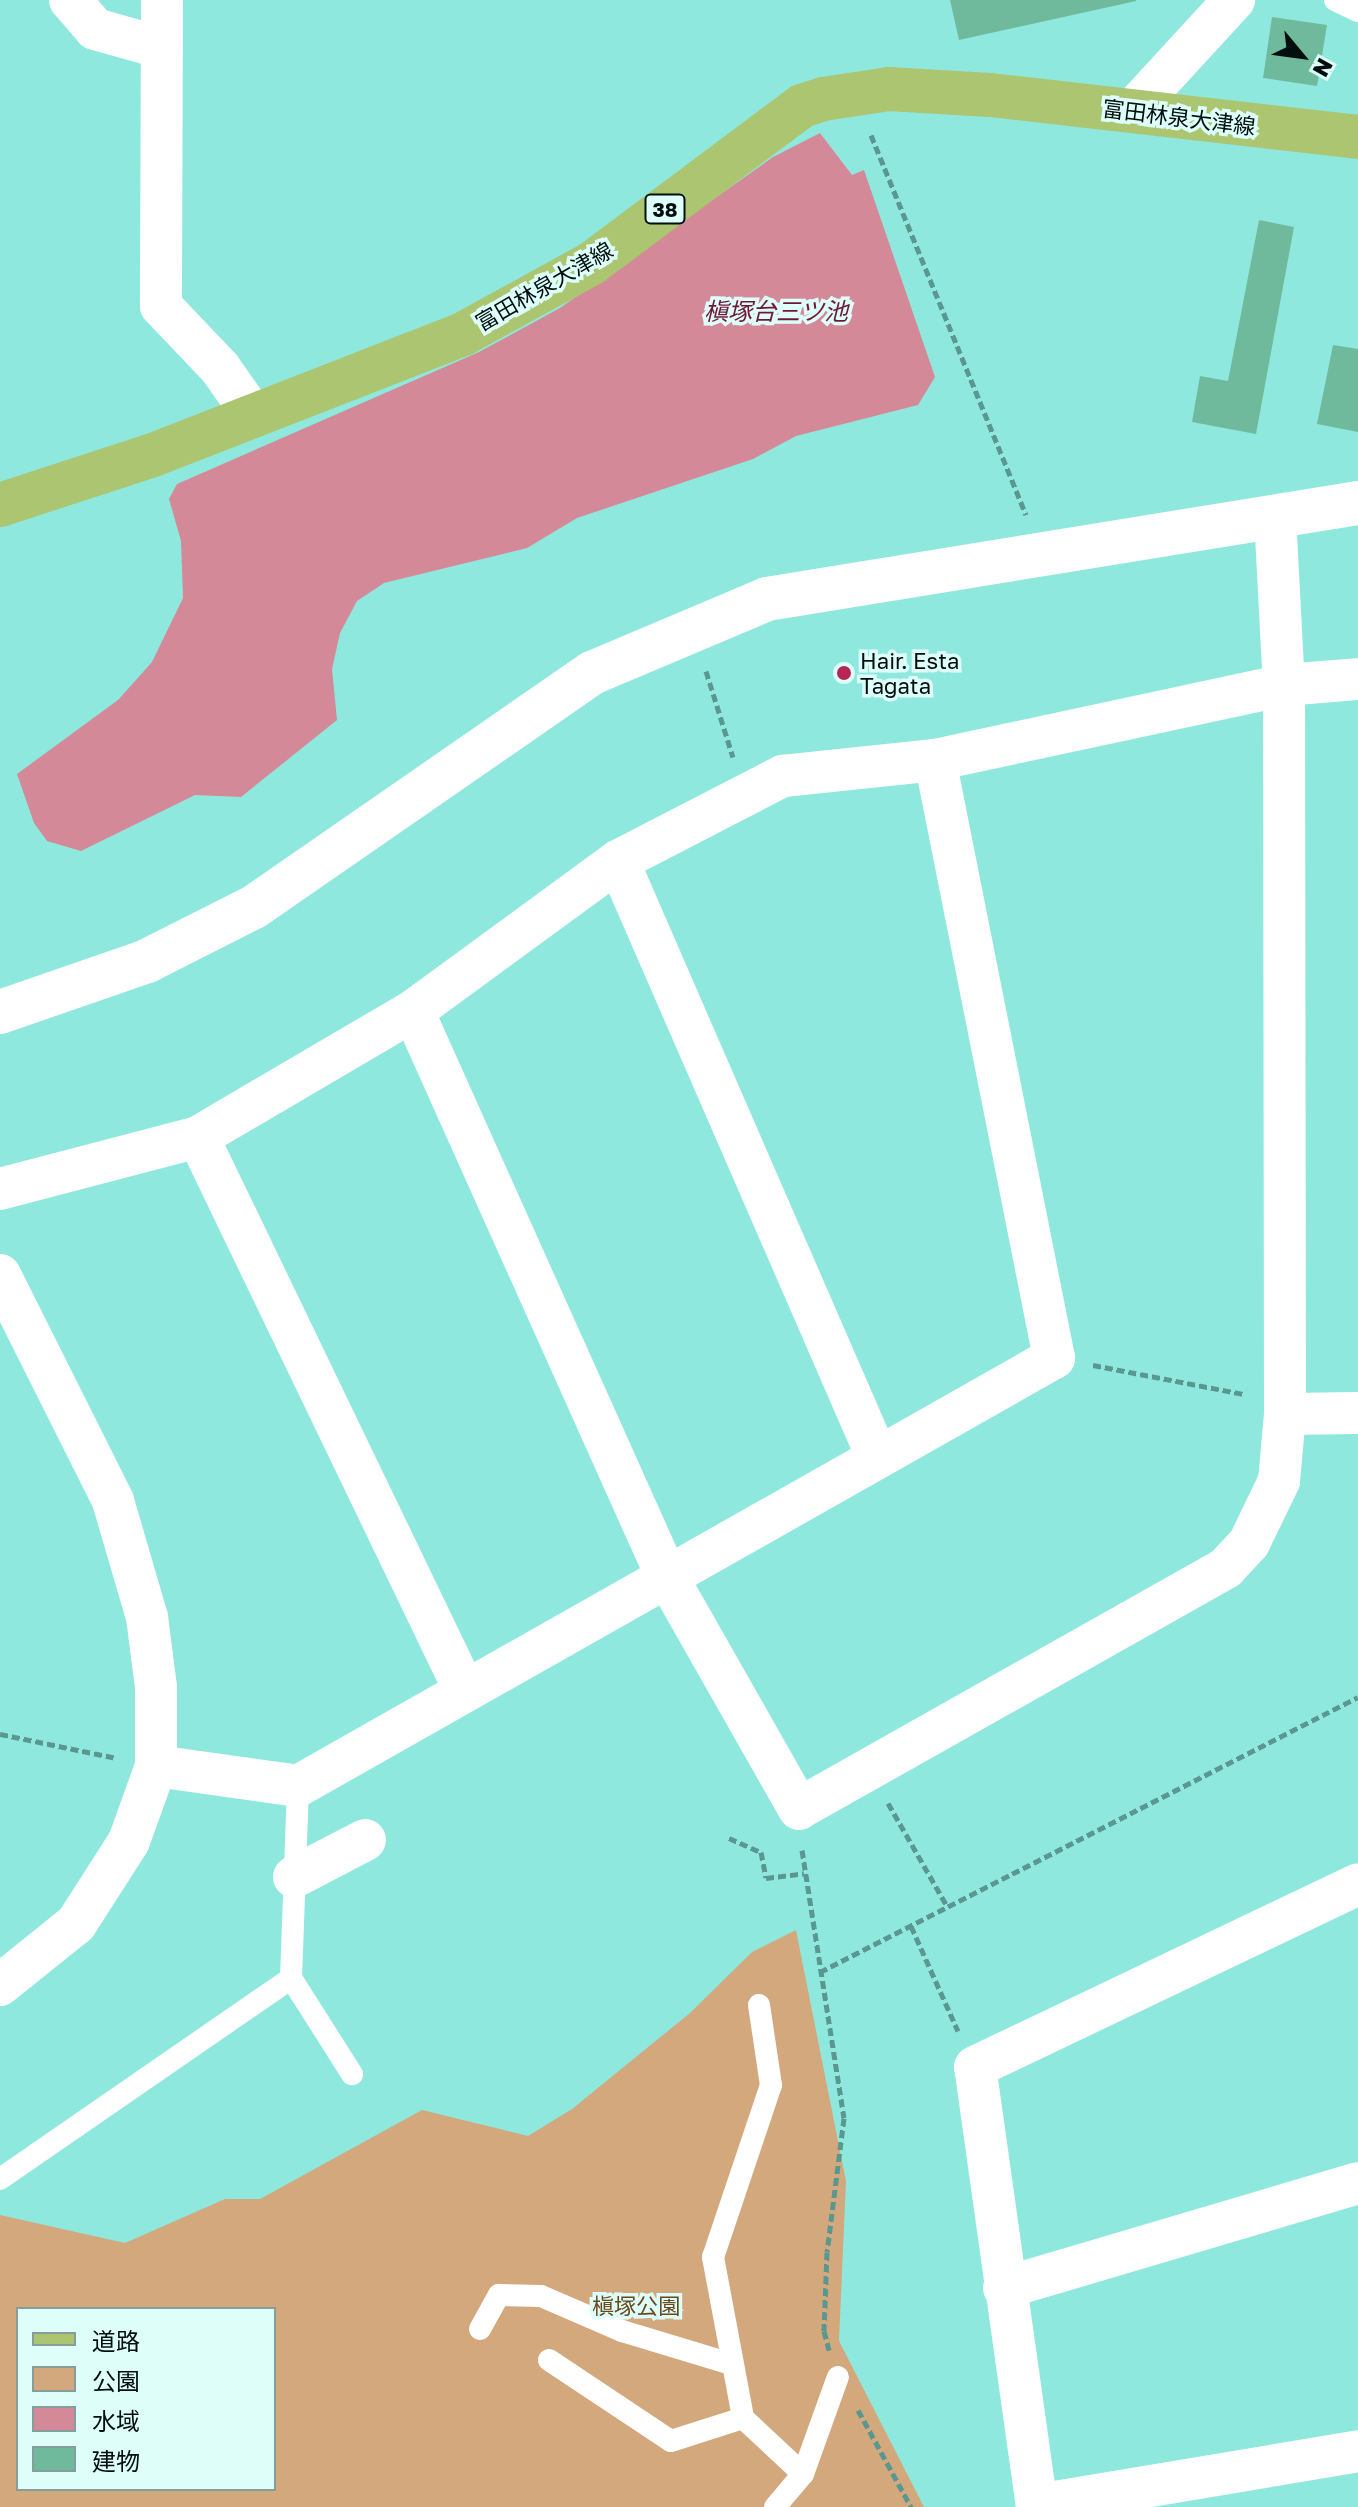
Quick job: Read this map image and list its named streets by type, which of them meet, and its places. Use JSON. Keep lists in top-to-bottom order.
{
  "streets": {
    "main road": ["富田林泉大津線", "38"]
  },
  "water": ["槇塚台三ツ池"],
  "parks": ["槇塚公園"],
  "places": ["Hair. Esta Tagata"],
  "legend": [
    "道路",
    "公園",
    "水域",
    "建物"
  ],
  "north": "bottom right"
}
